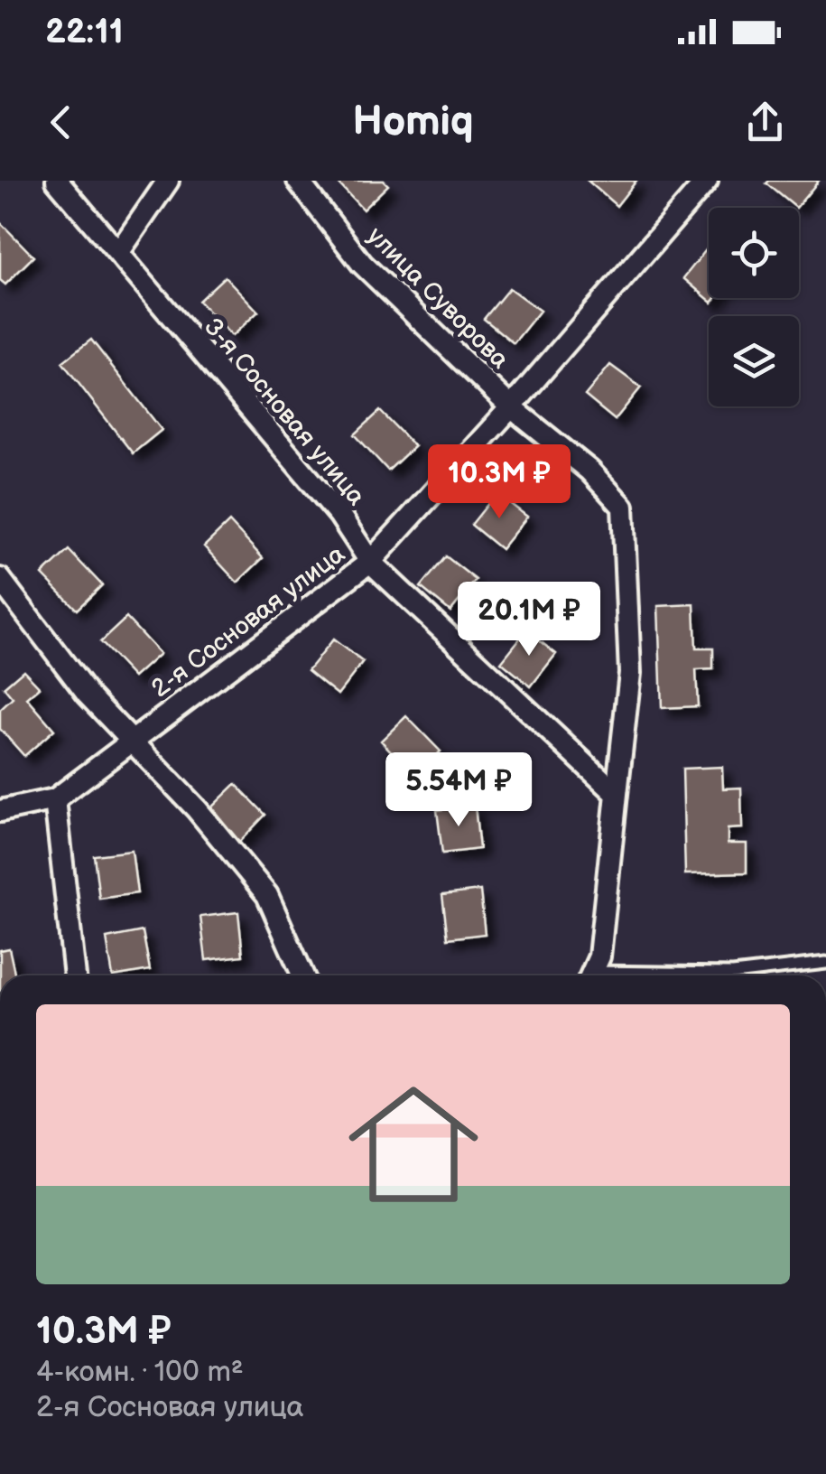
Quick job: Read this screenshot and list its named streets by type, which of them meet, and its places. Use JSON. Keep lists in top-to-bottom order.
{
  "streets": {
    "street": ["улица Суворова", "3-я Сосновая улица", "2-я Сосновая улица"]
  },
  "crossings": [
    ["улица Суворова", "3-я Сосновая улица"],
    ["улица Суворова", "2-я Сосновая улица"],
    ["3-я Сосновая улица", "2-я Сосновая улица"]
  ],
  "page": {
    "status": "22:11",
    "header": "Homiq",
    "price": ["10.3M ₽", "20.1M ₽", "5.54M ₽"],
    "list": [
      {
        "name": "10.3M ₽",
        "note": "4-комн. · 100 m² · 2-я Сосновая улица"
      }
    ]
  }
}
